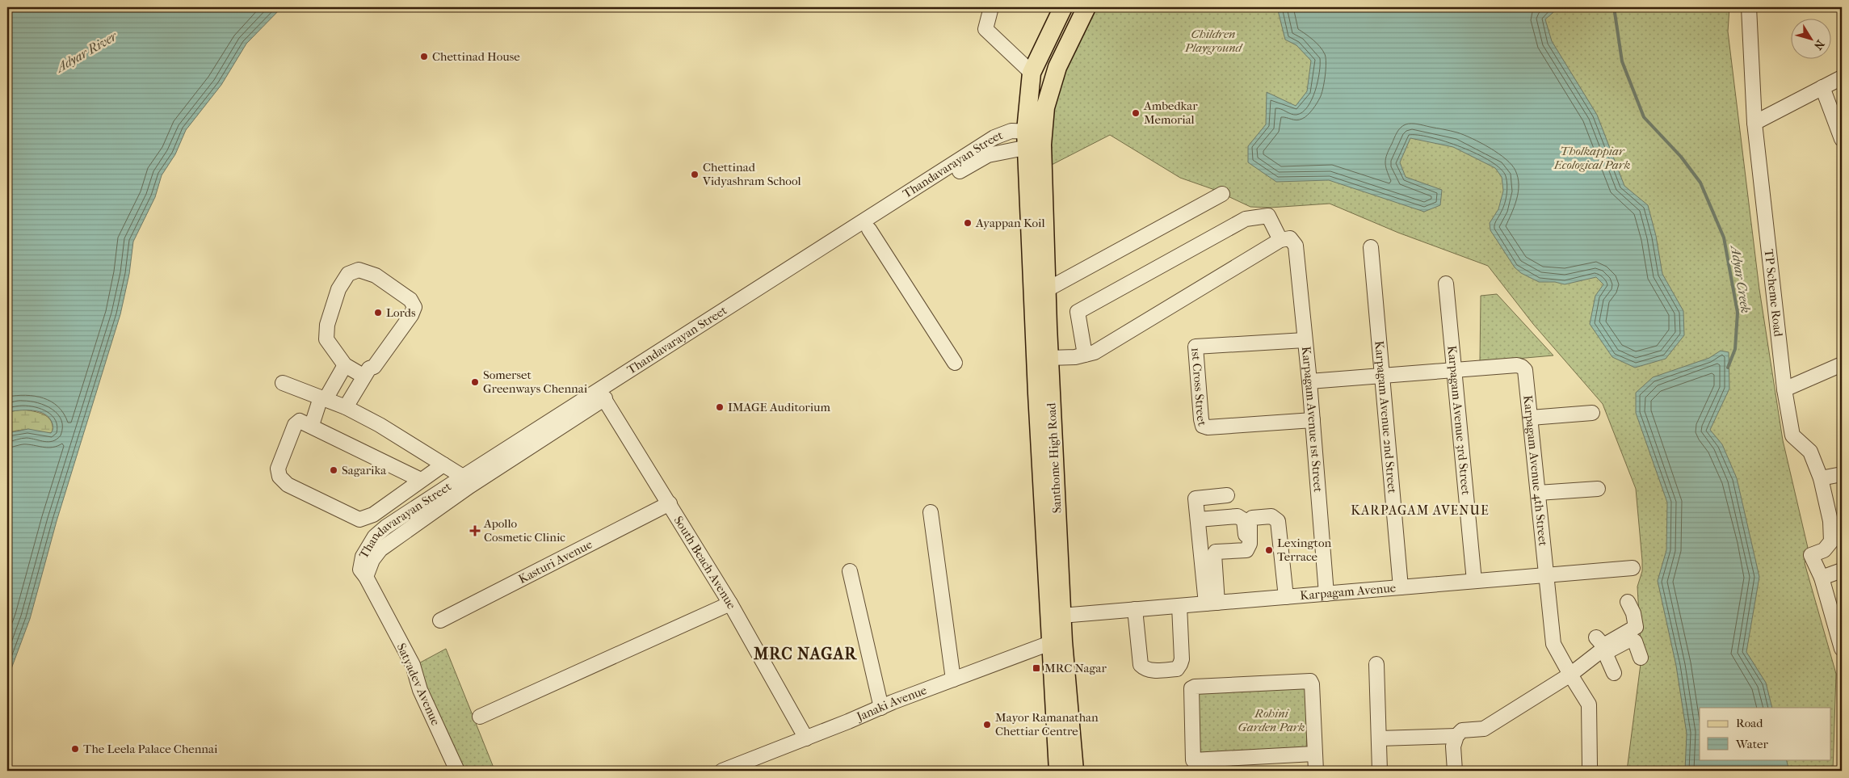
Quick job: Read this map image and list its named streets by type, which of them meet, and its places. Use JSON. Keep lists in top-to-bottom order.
{
  "streets": {
    "main road": ["Santhome High Road"],
    "street": [
      "Thandavarayan Street",
      "TP Scheme Road",
      "1st Cross Street",
      "Karpagam Avenue 2nd Street",
      "Karpagam Avenue 1st Street",
      "Karpagam Avenue 3rd Street",
      "Karpagam Avenue 4th Street",
      "Kasturi Avenue",
      "South Beach Avenue",
      "Karpagam Avenue",
      "Satyadev Avenue",
      "Janaki Avenue"
    ]
  },
  "crossings": [
    ["Thandavarayan Street", "Santhome High Road"],
    ["Thandavarayan Street", "South Beach Avenue"],
    ["Thandavarayan Street", "Satyadev Avenue"],
    ["1st Cross Street", "Karpagam Avenue 1st Street"],
    ["Karpagam Avenue 2nd Street", "Karpagam Avenue"],
    ["Karpagam Avenue 1st Street", "Karpagam Avenue"],
    ["Karpagam Avenue 3rd Street", "Karpagam Avenue 4th Street"],
    ["Karpagam Avenue 3rd Street", "Karpagam Avenue"],
    ["Santhome High Road", "Karpagam Avenue"],
    ["Santhome High Road", "Janaki Avenue"],
    ["Karpagam Avenue 4th Street", "Karpagam Avenue"],
    ["Kasturi Avenue", "South Beach Avenue"],
    ["South Beach Avenue", "Janaki Avenue"]
  ],
  "districts": ["KARPAGAM AVENUE", "MRC NAGAR"],
  "water": ["Adyar River", "Adyar Creek"],
  "parks": ["Children Playground", "Tholkappiar Ecological Park", "Rohini Garden Park"],
  "places": {
    "other": [
      "Chettinad House",
      "Ambedkar Memorial",
      "Chettinad Vidyashram School",
      "Ayappan Koil",
      "Lords",
      "Somerset Greenways Chennai",
      "IMAGE Auditorium",
      "Sagarika",
      "Lexington Terrace",
      "Mayor Ramanathan Chettiar Centre",
      "The Leela Palace Chennai"
    ],
    "health": ["Apollo Cosmetic Clinic"],
    "transit": ["MRC Nagar"]
  },
  "legend": ["Road", "Water"],
  "north": "bottom right"
}
